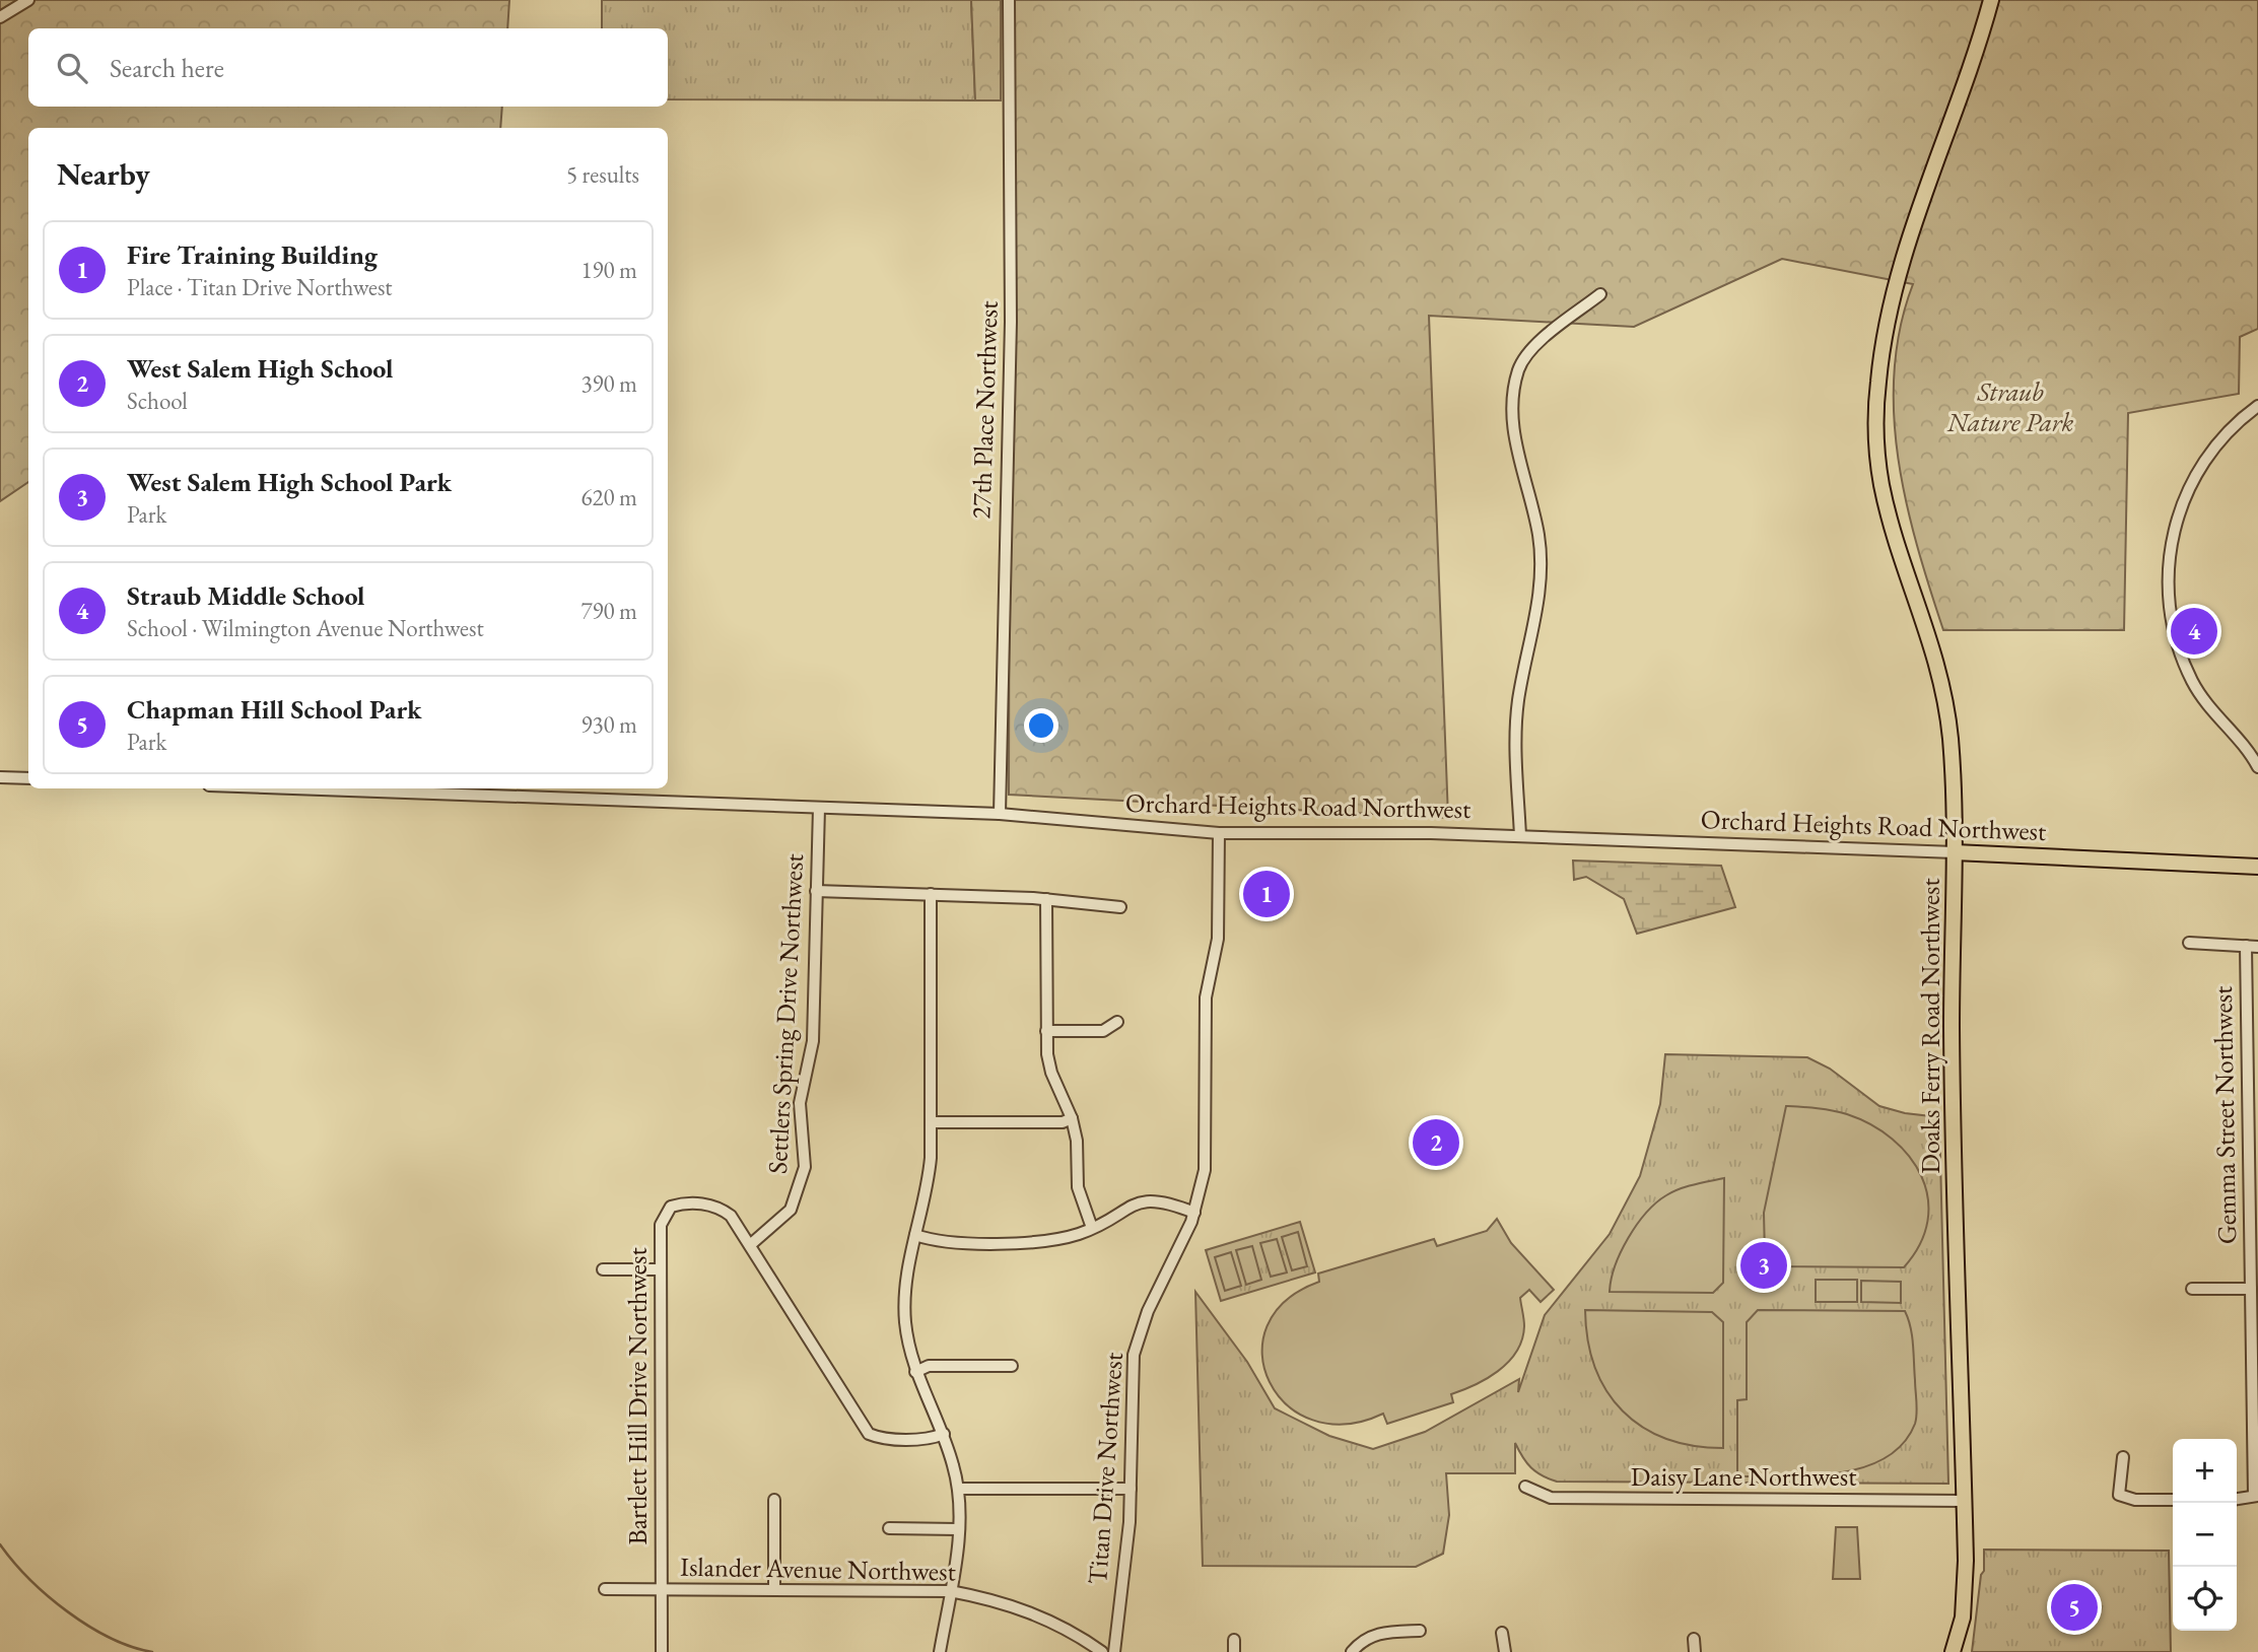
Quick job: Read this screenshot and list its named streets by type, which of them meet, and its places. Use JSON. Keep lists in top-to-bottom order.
{
  "streets": {
    "main road": ["Orchard Heights Road Northwest", "Doaks Ferry Road Northwest"],
    "street": [
      "27th Place Northwest",
      "Settlers Spring Drive Northwest",
      "Gemma Street Northwest",
      "Bartlett Hill Drive Northwest",
      "Titan Drive Northwest",
      "Daisy Lane Northwest",
      "Islander Avenue Northwest"
    ]
  },
  "crossings": [
    ["27th Place Northwest", "Orchard Heights Road Northwest"],
    ["Orchard Heights Road Northwest", "Settlers Spring Drive Northwest"],
    ["Orchard Heights Road Northwest", "Doaks Ferry Road Northwest"],
    ["Orchard Heights Road Northwest", "Titan Drive Northwest"],
    ["Settlers Spring Drive Northwest", "Bartlett Hill Drive Northwest"],
    ["Doaks Ferry Road Northwest", "Daisy Lane Northwest"],
    ["Bartlett Hill Drive Northwest", "Islander Avenue Northwest"]
  ],
  "parks": ["Straub Nature Park"],
  "page": {
    "search": "Search here",
    "heading": ["Nearby", "5 results"],
    "list": [
      {
        "mark": "1",
        "name": "Fire Training Building",
        "note": "Place · Titan Drive Northwest",
        "value": "190 m"
      },
      {
        "mark": "2",
        "name": "West Salem High School",
        "note": "School",
        "value": "390 m"
      },
      {
        "mark": "3",
        "name": "West Salem High School Park",
        "note": "Park",
        "value": "620 m"
      },
      {
        "mark": "4",
        "name": "Straub Middle School",
        "note": "School · Wilmington Avenue Northwest",
        "value": "790 m"
      },
      {
        "mark": "5",
        "name": "Chapman Hill School Park",
        "note": "Park",
        "value": "930 m"
      }
    ],
    "pins": [
      "4",
      "1",
      "2",
      "3",
      "5"
    ],
    "map_buttons": ["+", "−"]
  }
}
